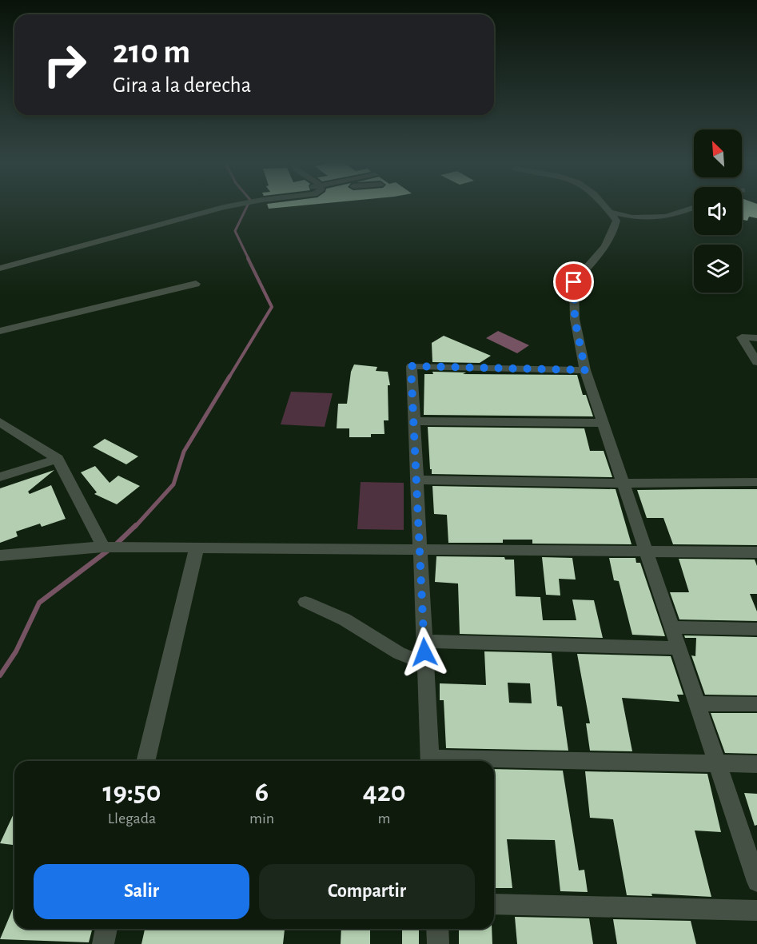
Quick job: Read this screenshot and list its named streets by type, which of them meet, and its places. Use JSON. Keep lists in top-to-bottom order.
{
  "north": "top left",
  "page": {
    "turn": ["210 m", "Gira a la derecha"],
    "eta": [
      "19:50",
      "Llegada",
      "6",
      "min",
      "420",
      "m"
    ],
    "buttons": ["Salir", "Compartir"]
  }
}
